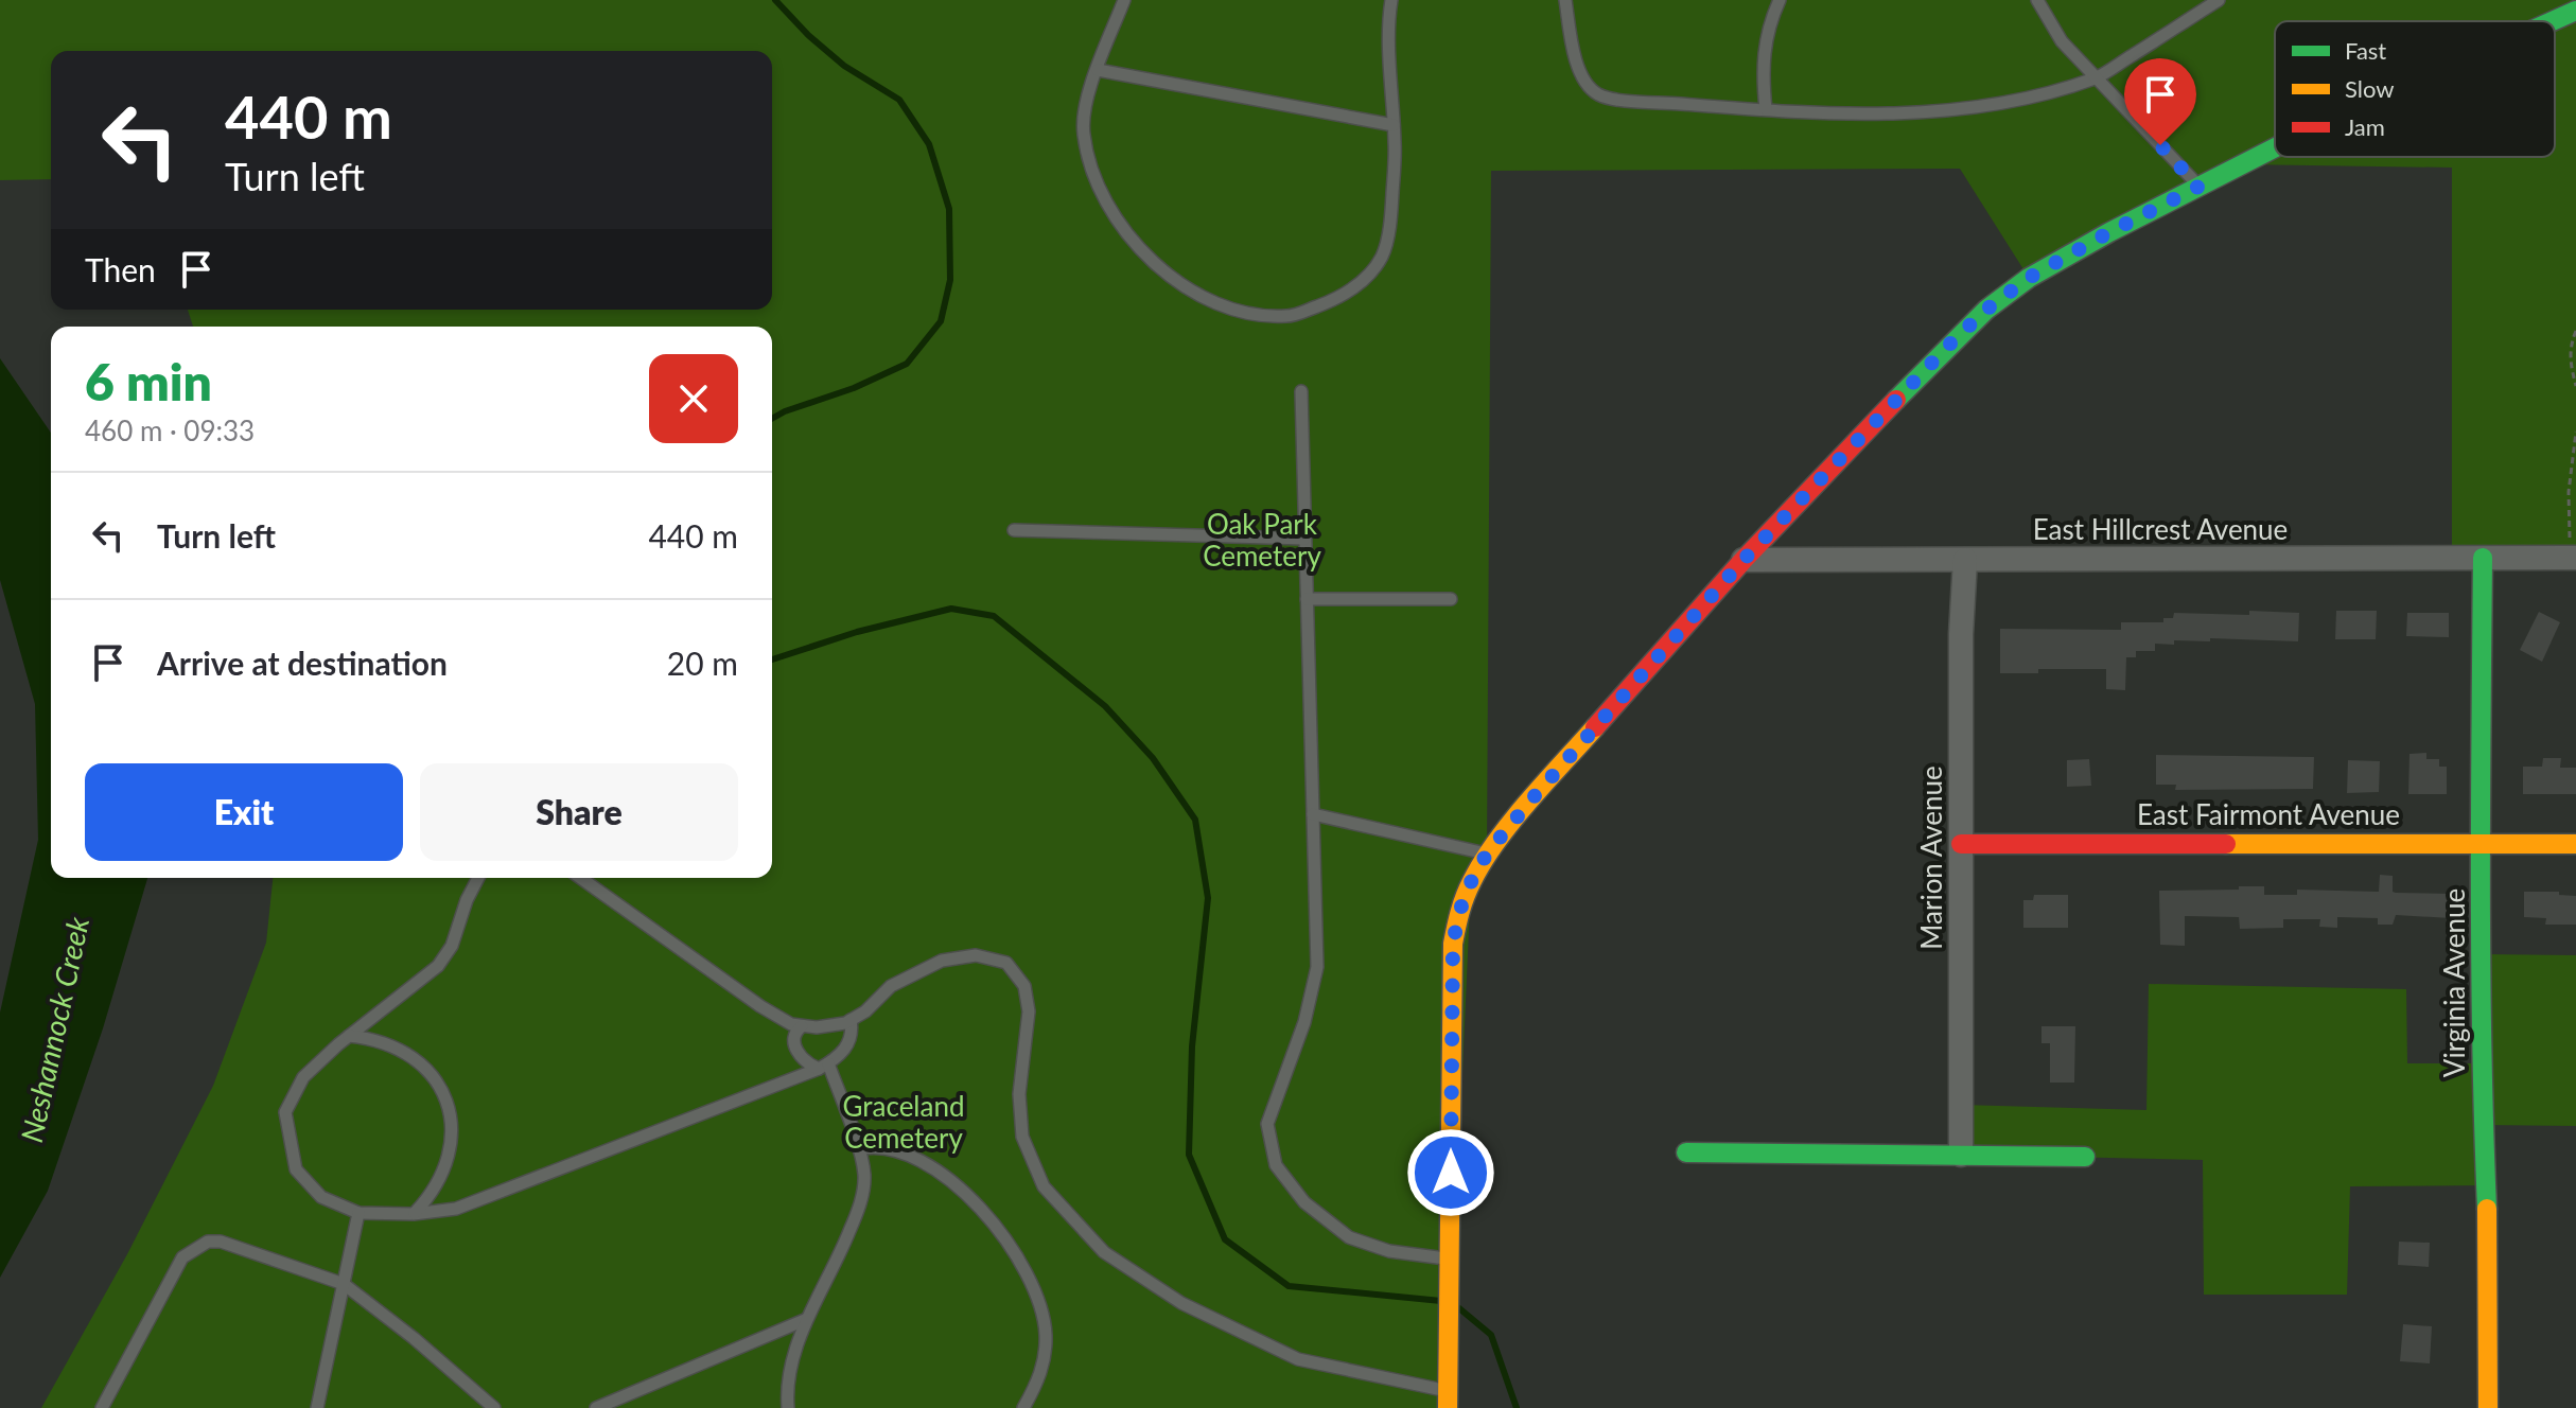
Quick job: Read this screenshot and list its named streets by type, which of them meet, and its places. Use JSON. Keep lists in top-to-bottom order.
{
  "streets": {
    "street": [
      "East Hillcrest Avenue",
      "East Fairmont Avenue",
      "Marion Avenue",
      "Virginia Avenue"
    ]
  },
  "crossings": [
    ["East Hillcrest Avenue", "Marion Avenue"],
    ["East Hillcrest Avenue", "Virginia Avenue"],
    ["East Fairmont Avenue", "Marion Avenue"],
    ["East Fairmont Avenue", "Virginia Avenue"]
  ],
  "water": ["Neshannock Creek"],
  "parks": ["Oak Park Cemetery", "Graceland Cemetery"],
  "legend": ["Fast", "Slow", "Jam"],
  "page": {
    "turn": ["440 m", "Turn left"],
    "then": "Then",
    "heading": ["6 min", "460 m · 09:33"],
    "list": [
      {
        "name": "Turn left",
        "value": "440 m"
      },
      {
        "name": "Arrive at destination",
        "value": "20 m"
      }
    ],
    "buttons": ["Exit", "Share"]
  }
}
